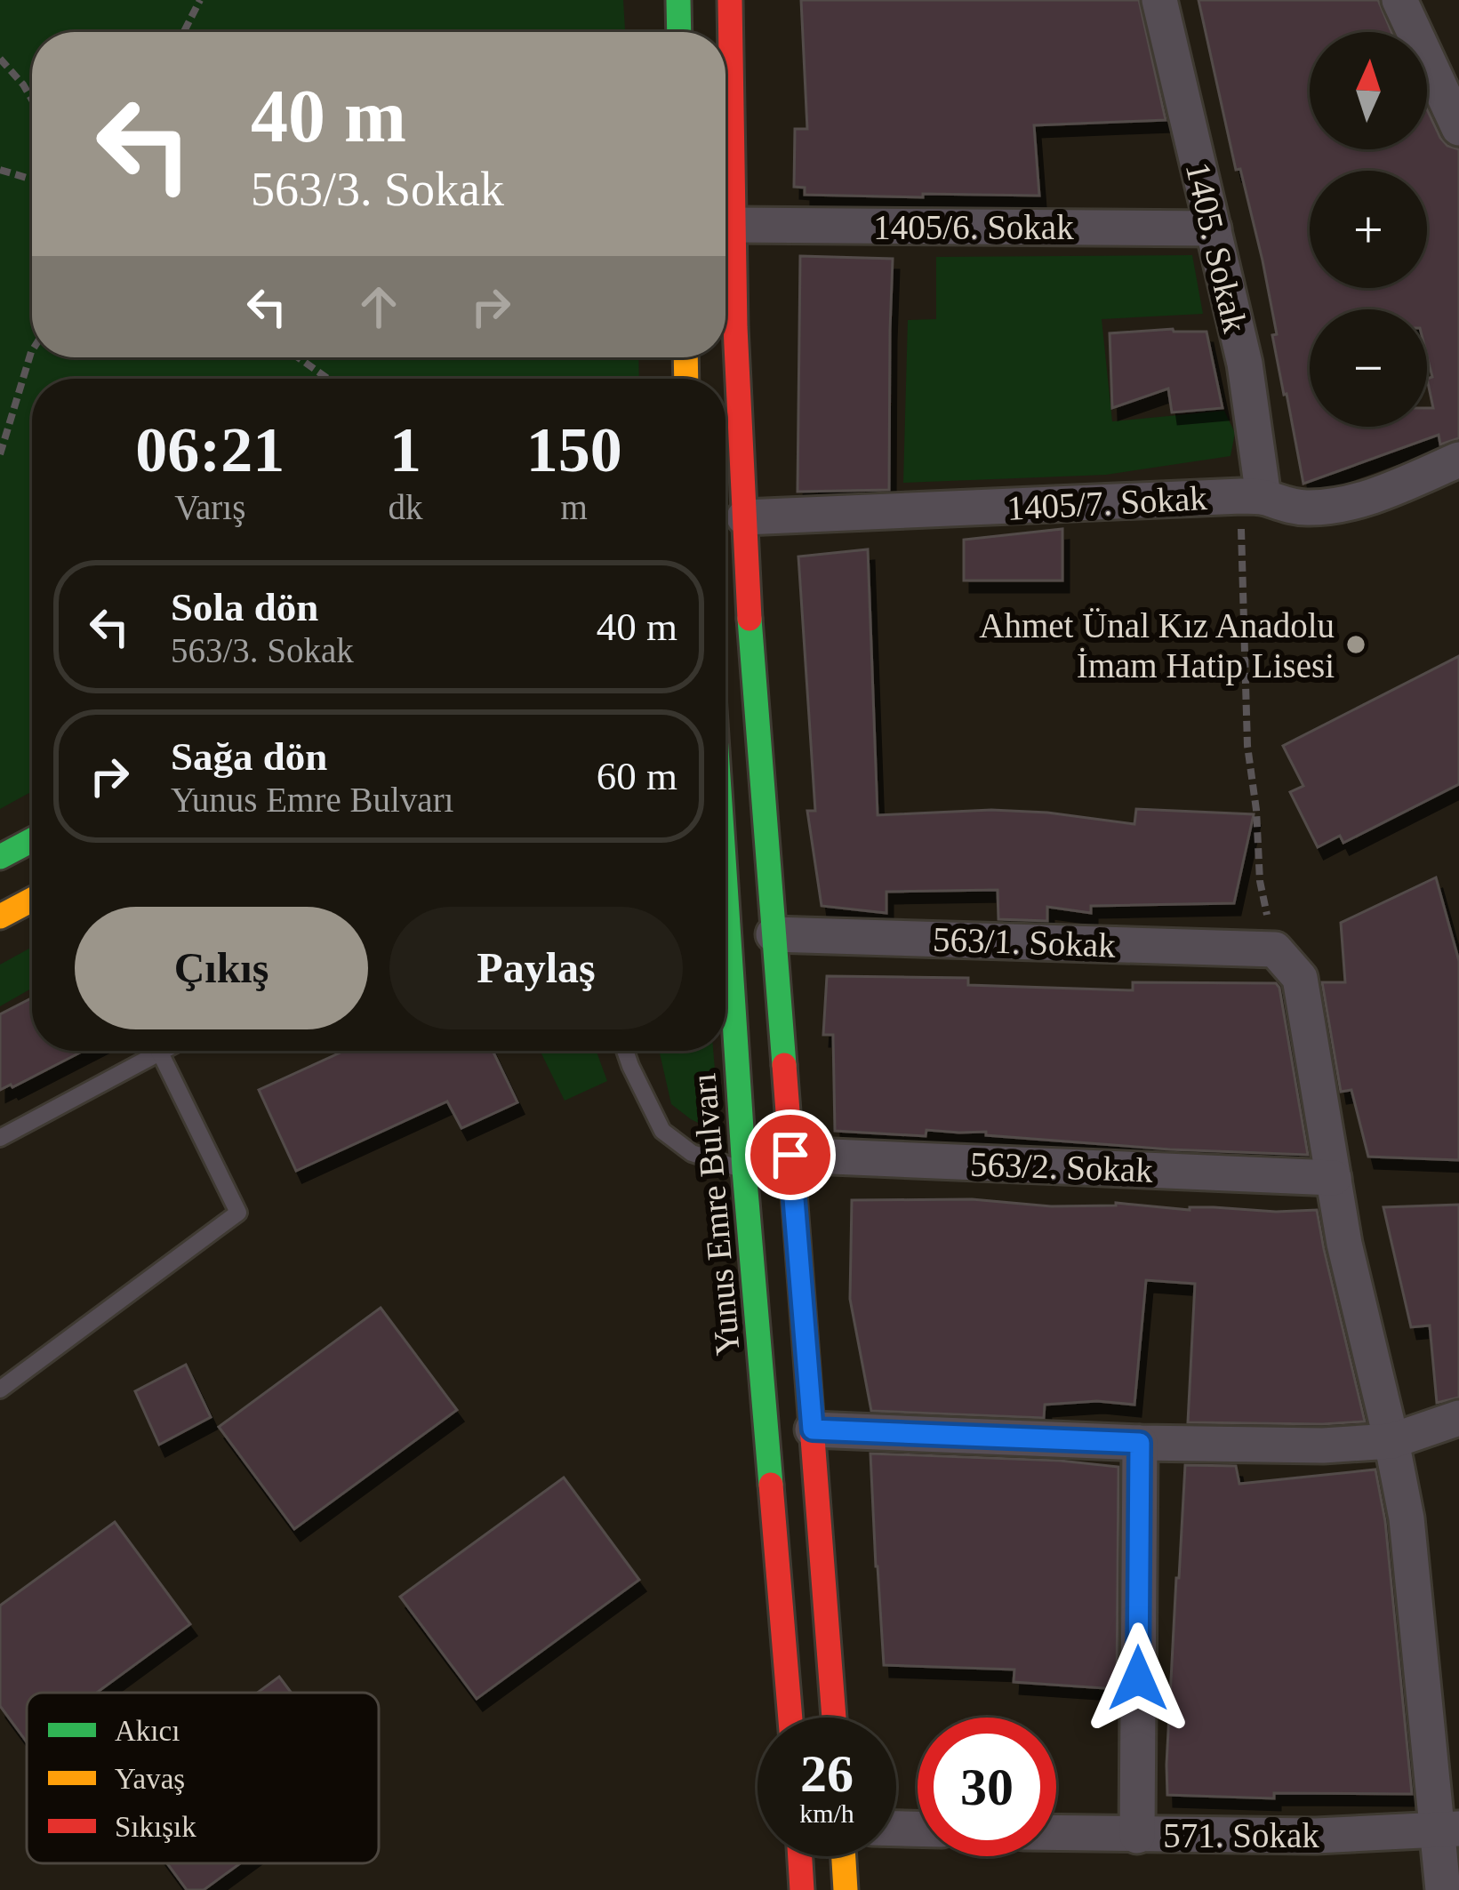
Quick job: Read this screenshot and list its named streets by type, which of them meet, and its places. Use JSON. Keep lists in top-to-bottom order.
{
  "streets": {
    "main road": ["Yunus Emre Bulvarı"],
    "street": [
      "1405/6. Sokak",
      "1405. Sokak",
      "1405/7. Sokak",
      "563/1. Sokak",
      "563/2. Sokak",
      "571. Sokak"
    ]
  },
  "crossings": [
    ["1405/6. Sokak", "1405. Sokak"],
    ["1405. Sokak", "1405/7. Sokak"]
  ],
  "places": ["Ahmet Ünal Kız Anadolu İmam Hatip Lisesi"],
  "legend": ["Akıcı", "Yavaş", "Sıkışık"],
  "north": "top",
  "page": {
    "map_buttons": ["+", "−"],
    "turn": ["40 m", "563/3. Sokak"],
    "eta": [
      "06:21",
      "Varış",
      "1",
      "dk",
      "150",
      "m"
    ],
    "list": [
      {
        "name": "Sola dön",
        "note": "563/3. Sokak",
        "value": "40 m"
      },
      {
        "name": "Sağa dön",
        "note": "Yunus Emre Bulvarı",
        "value": "60 m"
      }
    ],
    "buttons": ["Çıkış", "Paylaş"],
    "speed": "26 km/h",
    "limit": "30"
  }
}
